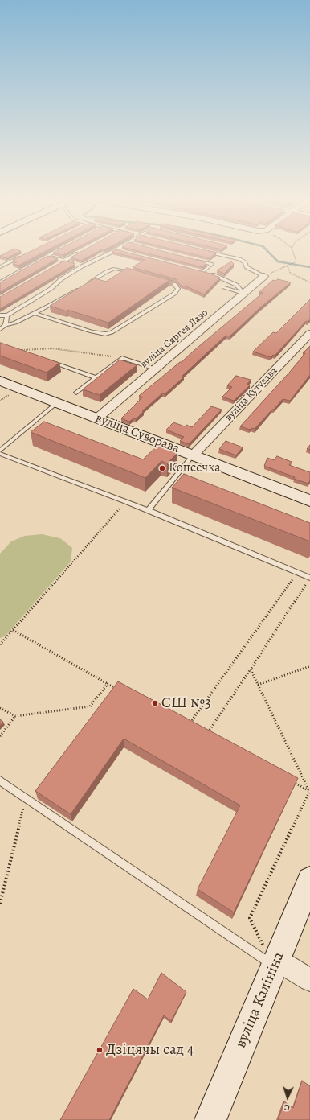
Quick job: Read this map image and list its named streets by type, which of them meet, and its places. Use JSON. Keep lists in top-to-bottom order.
{
  "streets": {
    "main road": ["вуліца Суворава", "вуліца Калініна"],
    "street": ["вуліца Сяргея Лазо", "вуліца Кутузава"]
  },
  "crossings": [
    ["вуліца Сяргея Лазо", "вуліца Суворава"],
    ["вуліца Кутузава", "вуліца Суворава"]
  ],
  "places": ["Копеечка", "СШ №3", "Дзіцячы сад 4"],
  "north": "bottom"
}
